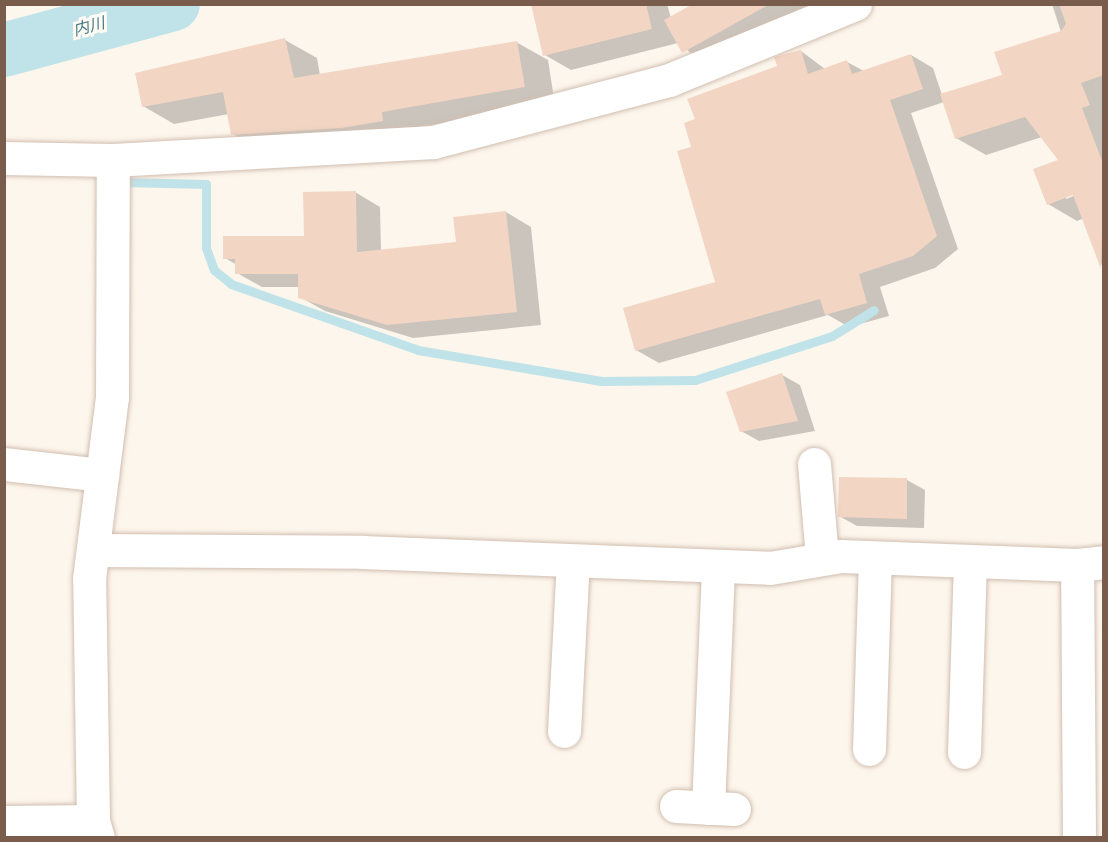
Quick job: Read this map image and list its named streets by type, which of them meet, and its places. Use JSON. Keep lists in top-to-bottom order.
{
  "water": ["内川"]
}
